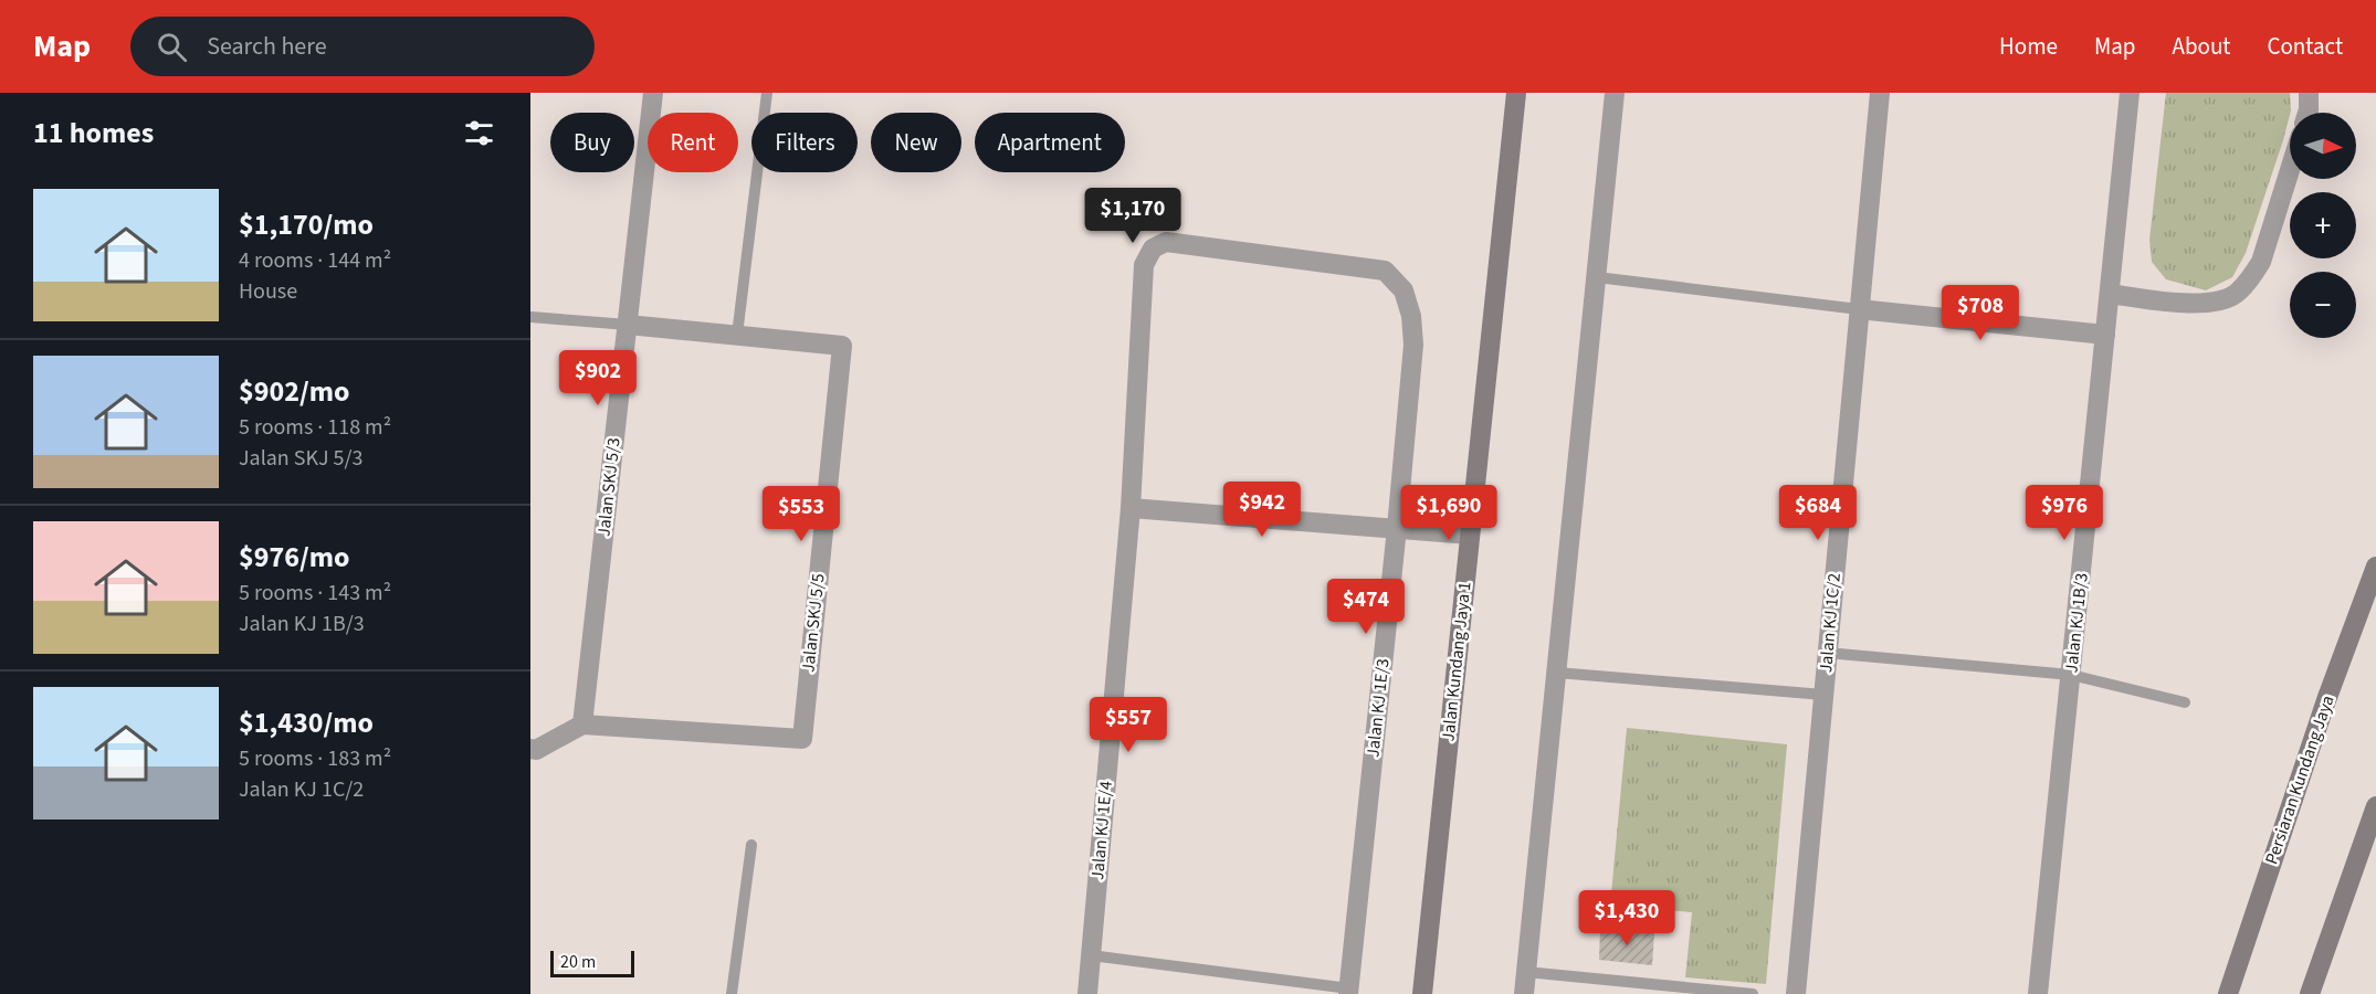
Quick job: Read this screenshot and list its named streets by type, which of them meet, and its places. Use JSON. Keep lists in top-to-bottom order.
{
  "streets": {
    "main road": ["Jalan Kundang Jaya 1", "Persiaran Kundang Jaya"],
    "street": [
      "Jalan SKJ 5/3",
      "Jalan SKJ 5/5",
      "Jalan KJ 1C/2",
      "Jalan KJ 1B/3",
      "Jalan KJ 1E/3",
      "Jalan KJ 1E/4"
    ]
  },
  "crossings": [
    ["Jalan SKJ 5/3", "Jalan SKJ 5/5"],
    ["Jalan KJ 1E/3", "Jalan KJ 1E/4"]
  ],
  "scale_bar": "20 m",
  "north": "right",
  "page": {
    "header": "Map",
    "search": "Search here",
    "nav": [
      "Home",
      "Map",
      "About",
      "Contact"
    ],
    "heading": "11 homes",
    "map_buttons": ["+", "−"],
    "chip": [
      "Buy",
      "Rent",
      "Filters",
      "New",
      "Apartment"
    ],
    "list": [
      {
        "name": "$1,170/mo",
        "note": "4 rooms · 144 m² · House"
      },
      {
        "name": "$902/mo",
        "note": "5 rooms · 118 m² · Jalan SKJ 5/3"
      },
      {
        "name": "$976/mo",
        "note": "5 rooms · 143 m² · Jalan KJ 1B/3"
      },
      {
        "name": "$1,430/mo",
        "note": "5 rooms · 183 m² · Jalan KJ 1C/2"
      }
    ],
    "price": [
      "$1,170",
      "$708",
      "$902",
      "$942",
      "$1,690",
      "$684",
      "$976",
      "$553",
      "$474",
      "$557",
      "$1,430"
    ],
    "scale": "20 m"
  }
}
